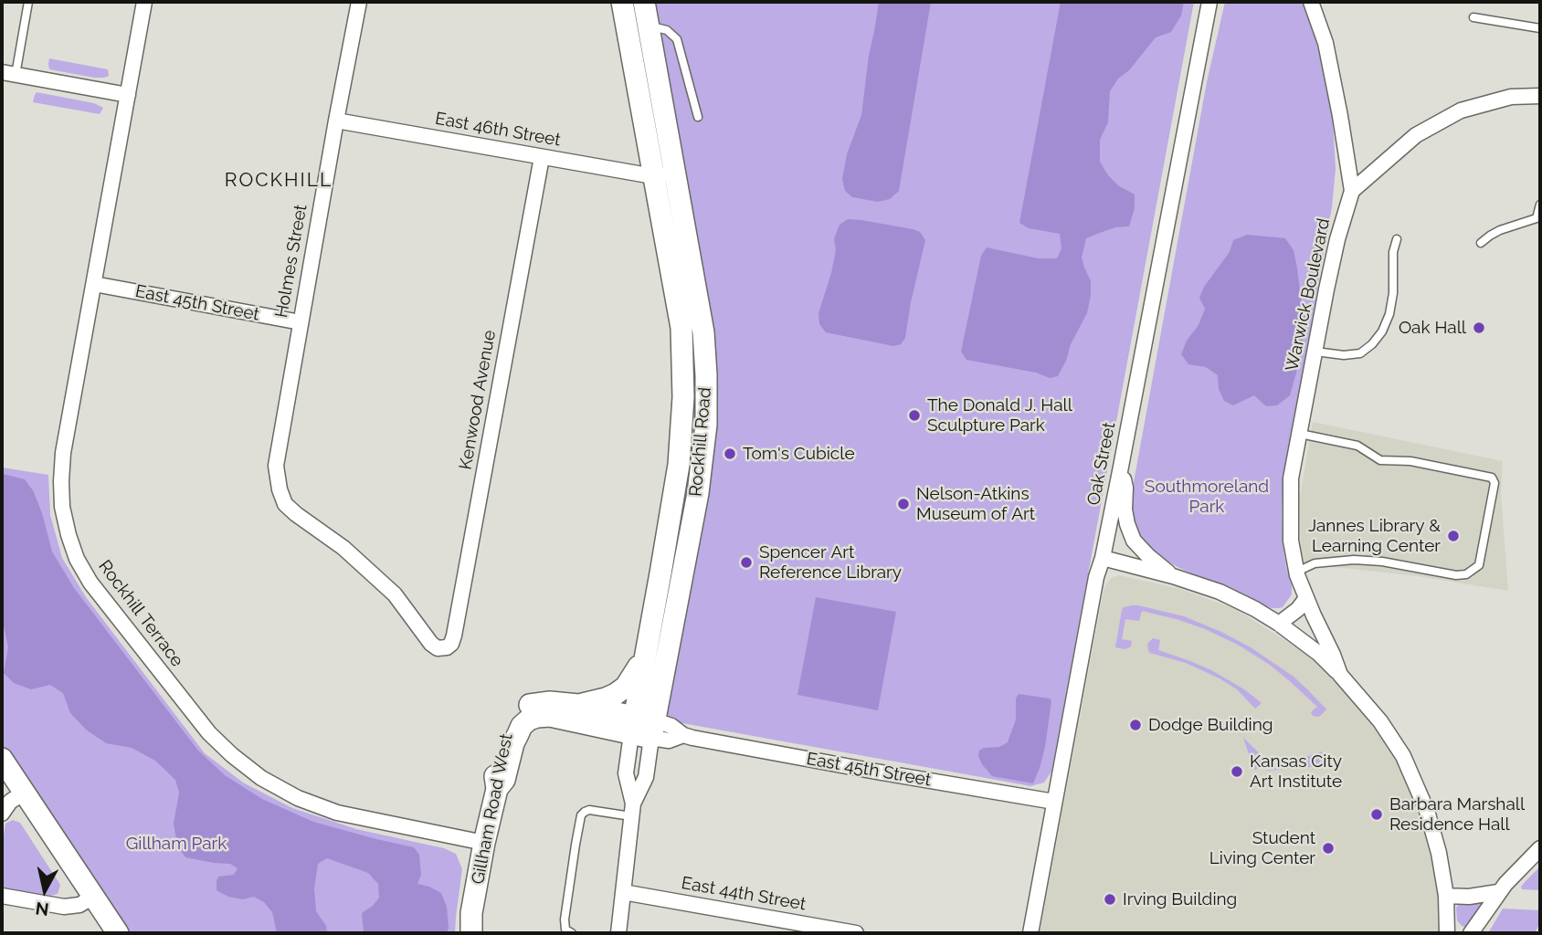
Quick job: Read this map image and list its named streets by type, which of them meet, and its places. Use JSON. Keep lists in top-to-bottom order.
{
  "streets": {
    "main road": ["East 45th Street", "Rockhill Road", "Gillham Road West"],
    "street": [
      "East 46th Street",
      "Holmes Street",
      "Warwick Boulevard",
      "Kenwood Avenue",
      "Oak Street",
      "Rockhill Terrace",
      "East 44th Street"
    ]
  },
  "crossings": [
    ["East 46th Street", "Holmes Street"],
    ["East 46th Street", "Kenwood Avenue"],
    ["East 46th Street", "Rockhill Road"],
    ["Holmes Street", "East 45th Street"],
    ["Holmes Street", "Kenwood Avenue"],
    ["East 45th Street", "Rockhill Road"],
    ["East 45th Street", "Oak Street"],
    ["East 45th Street", "Rockhill Terrace"],
    ["East 45th Street", "Gillham Road West"],
    ["Rockhill Road", "East 44th Street"],
    ["Rockhill Terrace", "Gillham Road West"]
  ],
  "districts": ["ROCKHILL"],
  "parks": ["Southmoreland Park", "Gillham Park"],
  "places": [
    "Oak Hall",
    "The Donald J. Hall Sculpture Park",
    "Tom's Cubicle",
    "Nelson-Atkins Museum of Art",
    "Jannes Library & Learning Center",
    "Spencer Art Reference Library",
    "Dodge Building",
    "Kansas City Art Institute",
    "Barbara Marshall Residence Hall",
    "Student Living Center",
    "Irving Building"
  ],
  "north": "bottom"
}
